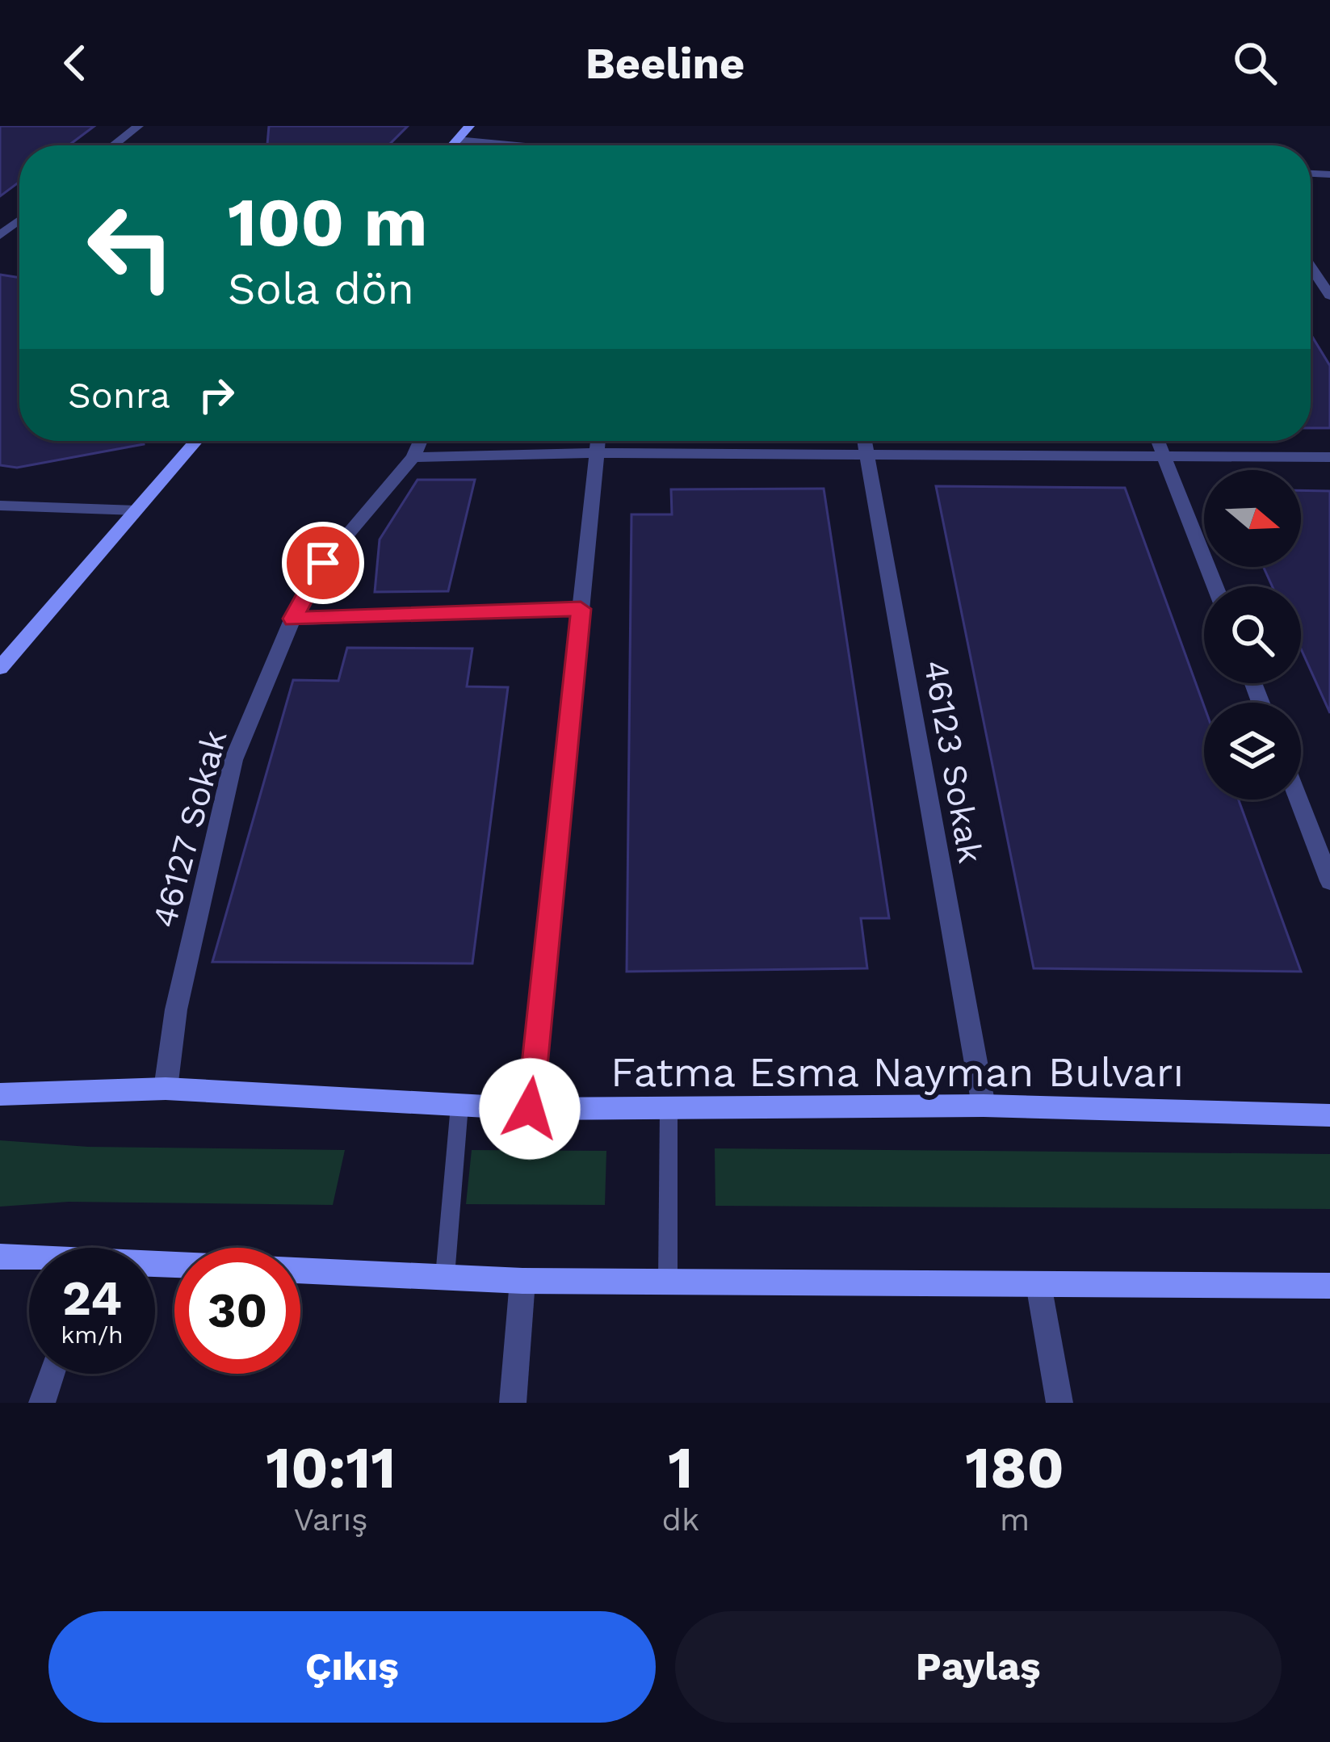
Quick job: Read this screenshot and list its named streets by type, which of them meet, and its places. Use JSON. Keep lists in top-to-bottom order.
{
  "streets": {
    "main road": ["Fatma Esma Nayman Bulvarı"],
    "street": ["46123 Sokak", "46127 Sokak"]
  },
  "crossings": [
    ["46123 Sokak", "Fatma Esma Nayman Bulvarı"],
    ["46127 Sokak", "Fatma Esma Nayman Bulvarı"]
  ],
  "north": "right",
  "page": {
    "header": "Beeline",
    "turn": ["100 m", "Sola dön"],
    "then": "Sonra",
    "speed": "24 km/h",
    "limit": "30",
    "eta": [
      "10:11",
      "Varış",
      "1",
      "dk",
      "180",
      "m"
    ],
    "buttons": ["Çıkış", "Paylaş"]
  }
}
